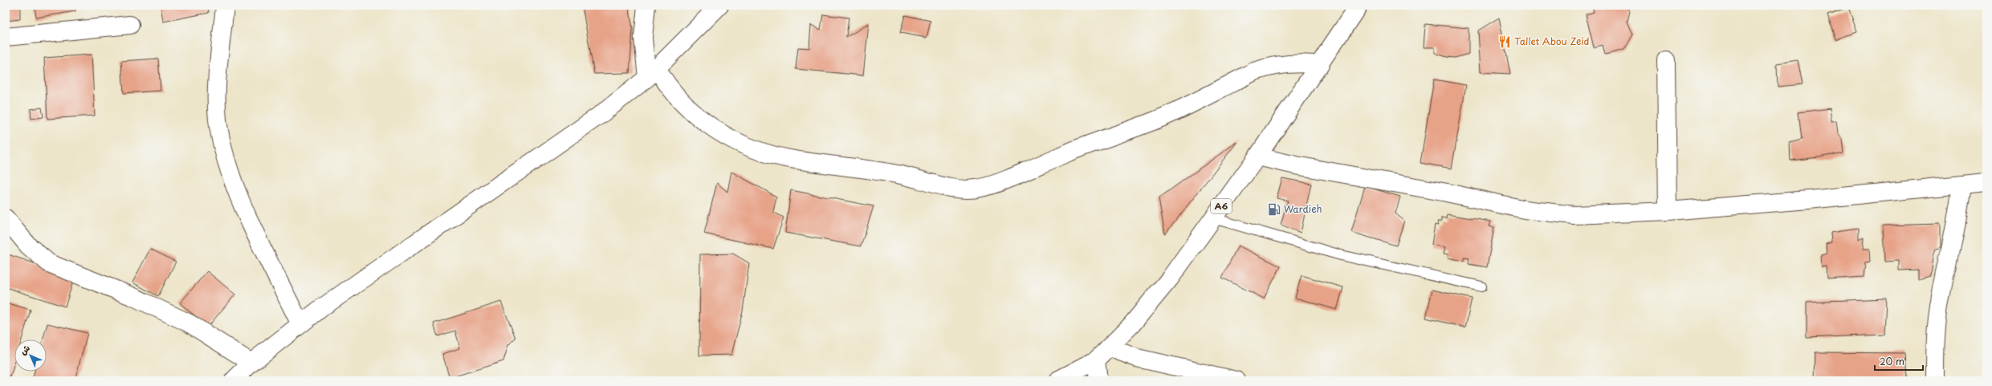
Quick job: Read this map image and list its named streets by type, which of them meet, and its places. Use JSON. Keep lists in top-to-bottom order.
{
  "streets": {
    "main road": ["A6"]
  },
  "places": {
    "restaurant": ["Tallet Abou Zeid"],
    "fuel station": ["Wardieh"]
  },
  "scale_bar": "20 m",
  "north": "top left"
}
